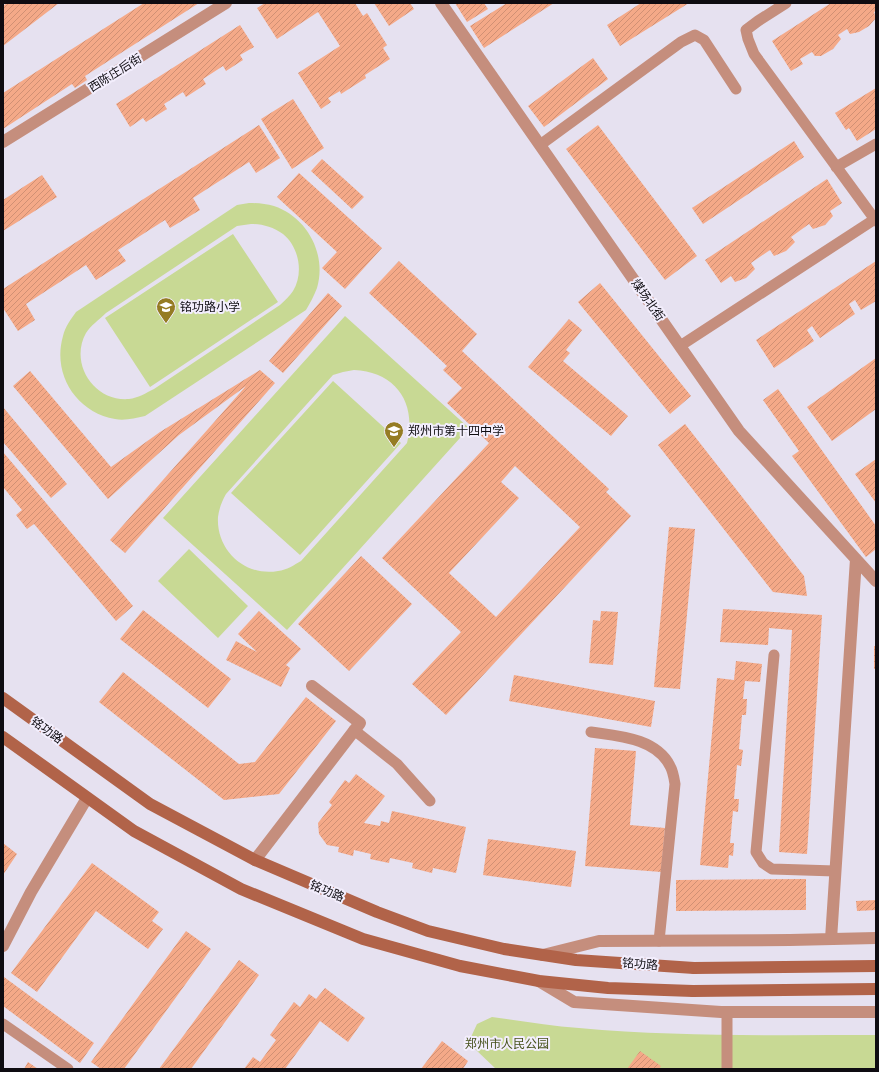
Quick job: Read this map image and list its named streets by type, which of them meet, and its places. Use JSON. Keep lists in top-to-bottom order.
{
  "streets": {
    "main road": ["铭功路"],
    "street": ["西陈庄后街", "煤场北街"]
  },
  "parks": ["郑州市人民公园"],
  "places": {
    "school or university": ["铭功路小学", "郑州市第十四中学"]
  }
}
